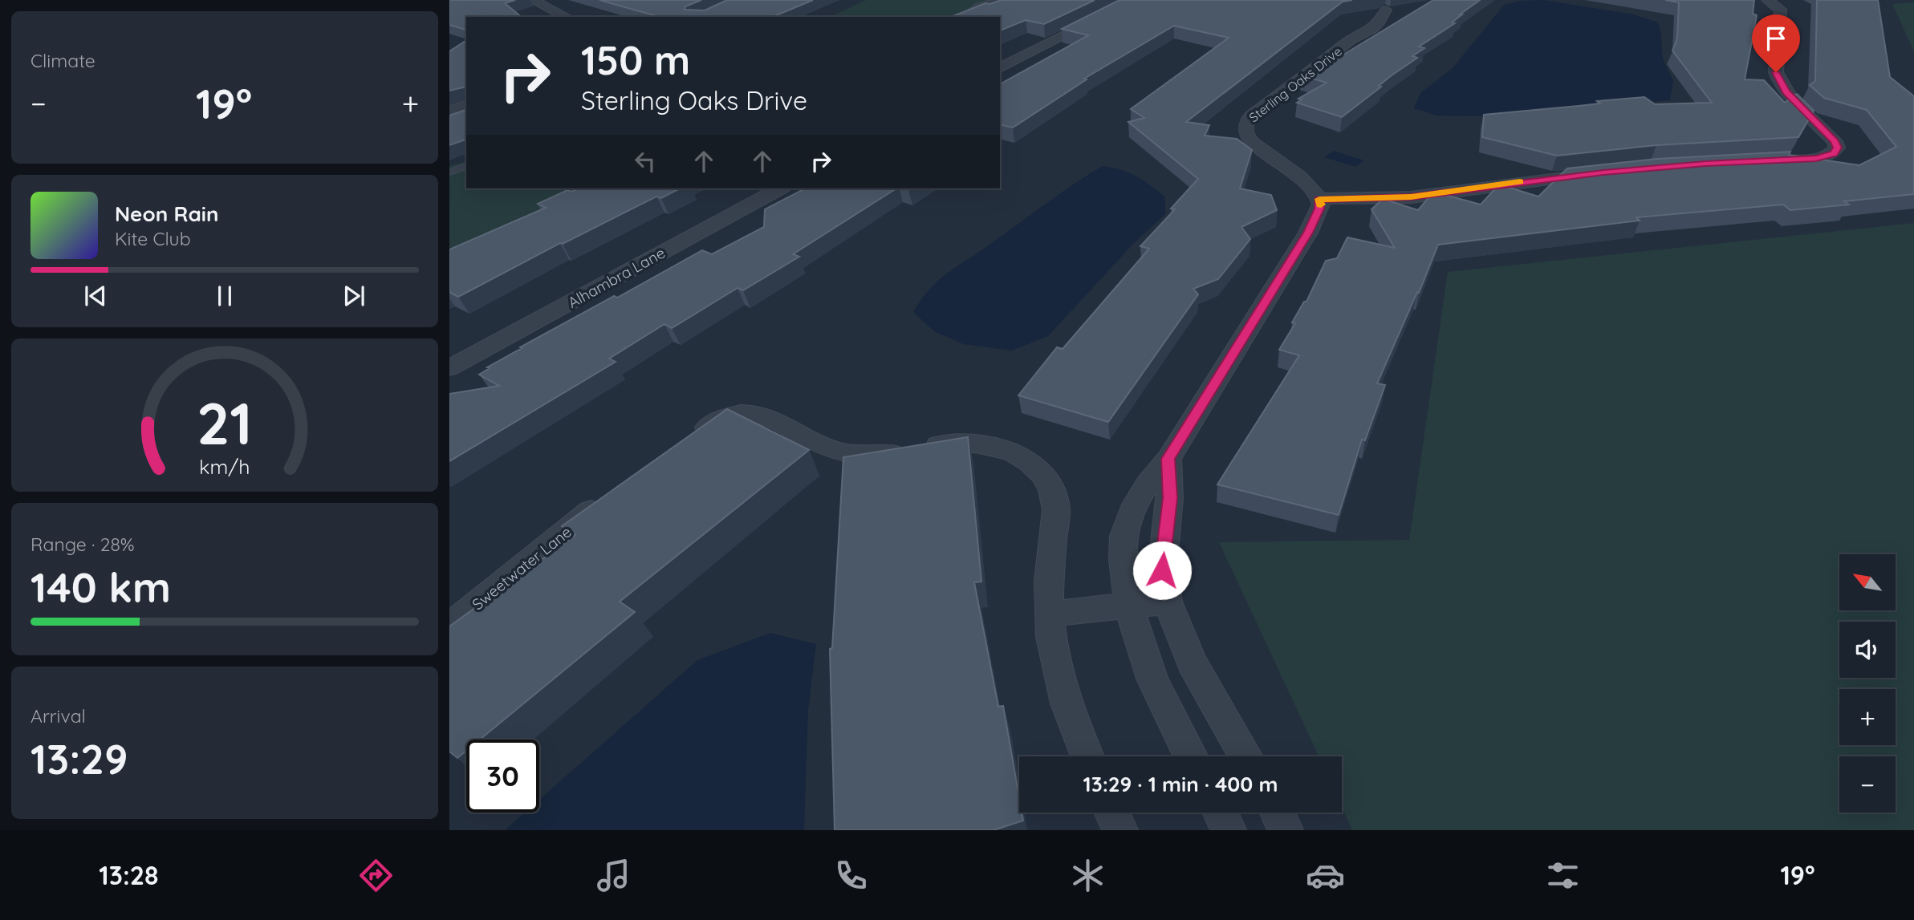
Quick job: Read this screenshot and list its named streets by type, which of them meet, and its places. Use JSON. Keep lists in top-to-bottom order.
{
  "streets": {
    "street": ["Sterling Oaks Drive", "Alhambra Lane", "Sweetwater Lane"]
  },
  "north": "top left",
  "page": {
    "tile": [
      "Climate",
      ["Range · 28%", "140 km"],
      ["Arrival", "13:29"]
    ],
    "turn": ["150 m", "Sterling Oaks Drive"],
    "heat": ["−", "19°", "+"],
    "song": ["Neon Rain", "Kite Club"],
    "map_buttons": ["+", "−"],
    "limit": "30",
    "trip": "13:29 · 1 min · 400 m",
    "tabs": ["13:28", "19°"],
    "gauge": ["21", "km/h"]
  }
}
